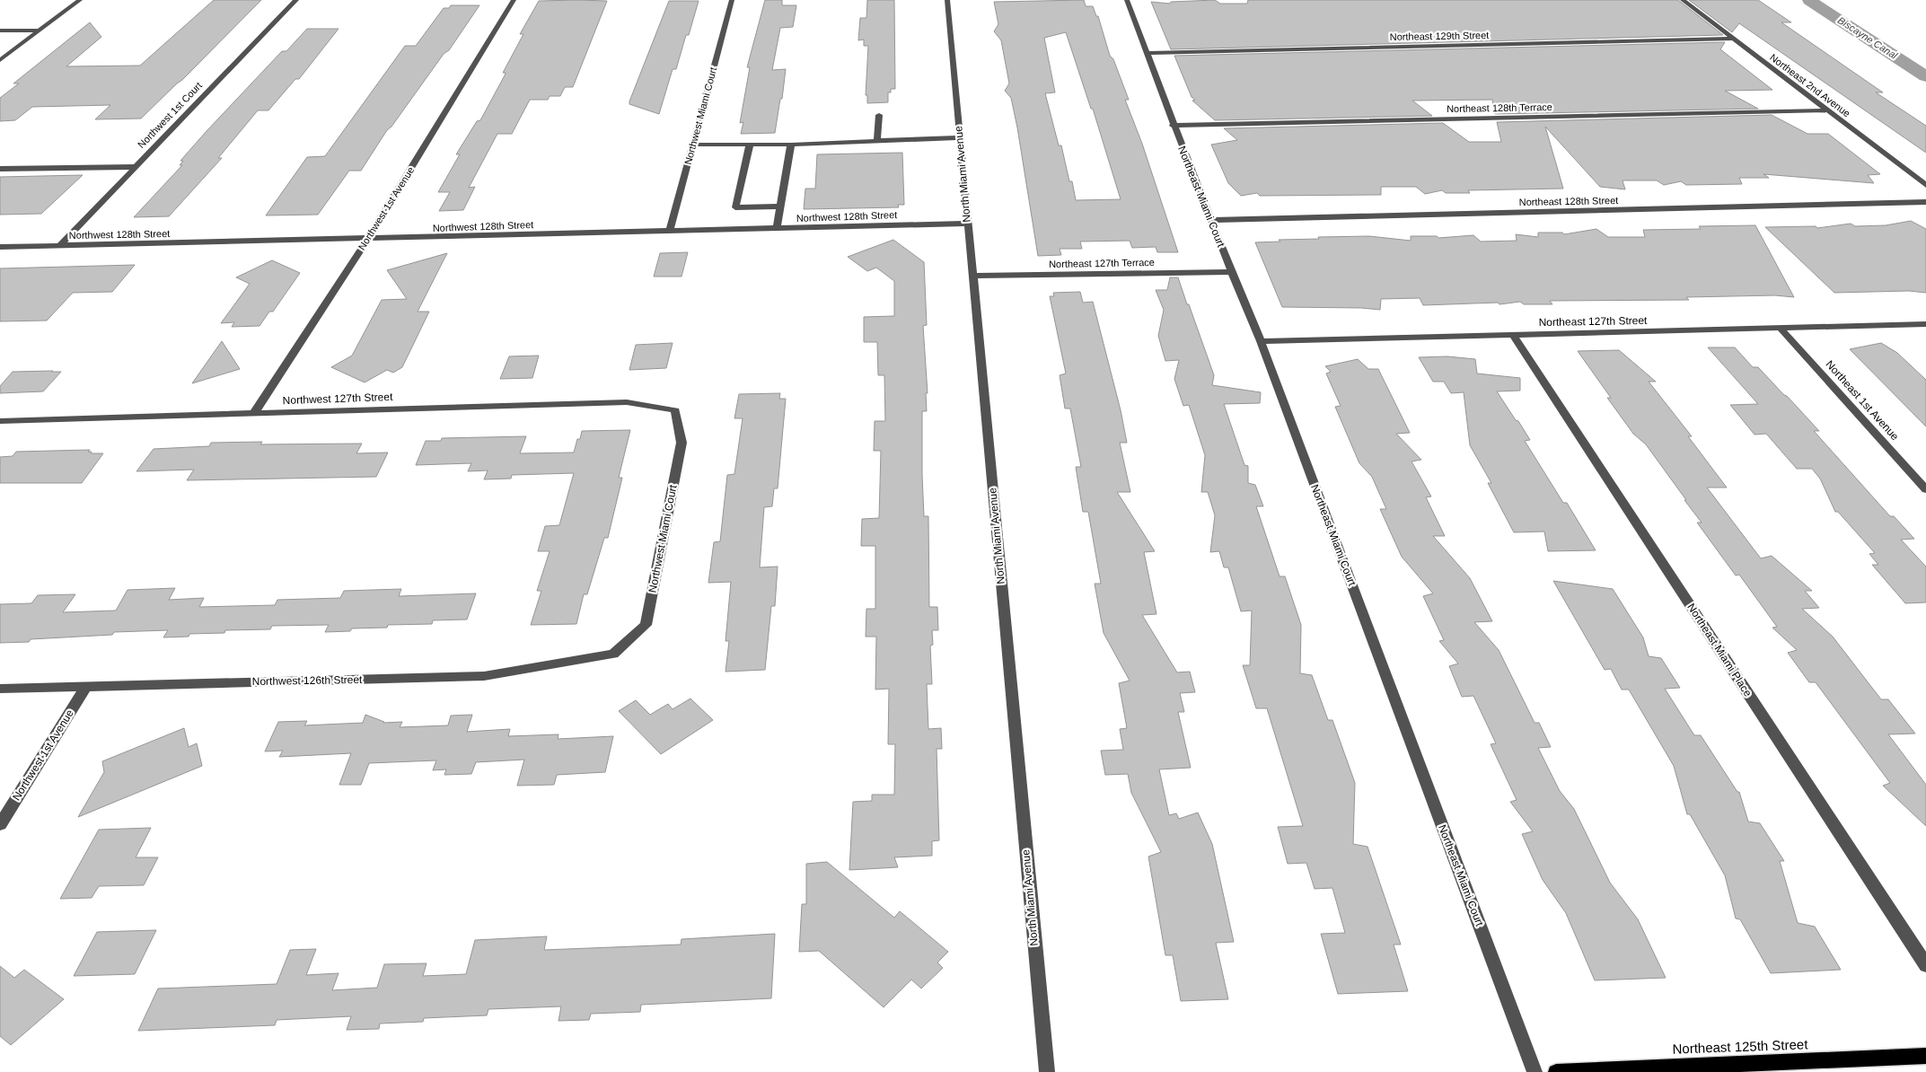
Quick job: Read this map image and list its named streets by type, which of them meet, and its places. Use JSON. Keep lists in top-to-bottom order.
{
  "streets": {
    "main road": ["Northeast 125th Street"],
    "street": [
      "Northeast 129th Street",
      "Northeast 2nd Avenue",
      "Northeast 128th Terrace",
      "Northwest 1st Court",
      "Northwest Miami Court",
      "North Miami Avenue",
      "Northeast Miami Court",
      "Northeast 128th Street",
      "Northwest 1st Avenue",
      "Northwest 128th Street",
      "Northeast 127th Terrace",
      "Northeast 127th Street",
      "Northwest 127th Street",
      "Northeast 1st Avenue",
      "Northeast Miami Place",
      "Northwest 126th Street"
    ]
  },
  "crossings": [
    ["Northeast 129th Street", "Northeast 2nd Avenue"],
    ["Northeast 129th Street", "Northeast Miami Court"],
    ["Northeast 2nd Avenue", "Northeast 128th Terrace"],
    ["Northeast 128th Terrace", "Northeast Miami Court"],
    ["Northwest 1st Court", "Northwest 128th Street"],
    ["Northwest Miami Court", "Northwest 128th Street"],
    ["Northwest Miami Court", "Northwest 127th Street"],
    ["Northwest Miami Court", "Northwest 126th Street"],
    ["North Miami Avenue", "Northwest 128th Street"],
    ["North Miami Avenue", "Northeast 127th Terrace"],
    ["Northeast Miami Court", "Northeast 128th Street"],
    ["Northeast Miami Court", "Northeast 127th Terrace"],
    ["Northeast Miami Court", "Northeast 127th Street"],
    ["Northwest 1st Avenue", "Northwest 128th Street"],
    ["Northwest 1st Avenue", "Northwest 127th Street"],
    ["Northwest 1st Avenue", "Northwest 126th Street"],
    ["Northeast 127th Street", "Northeast 1st Avenue"],
    ["Northeast 127th Street", "Northeast Miami Place"]
  ],
  "water": ["Biscayne Canal"]
}
